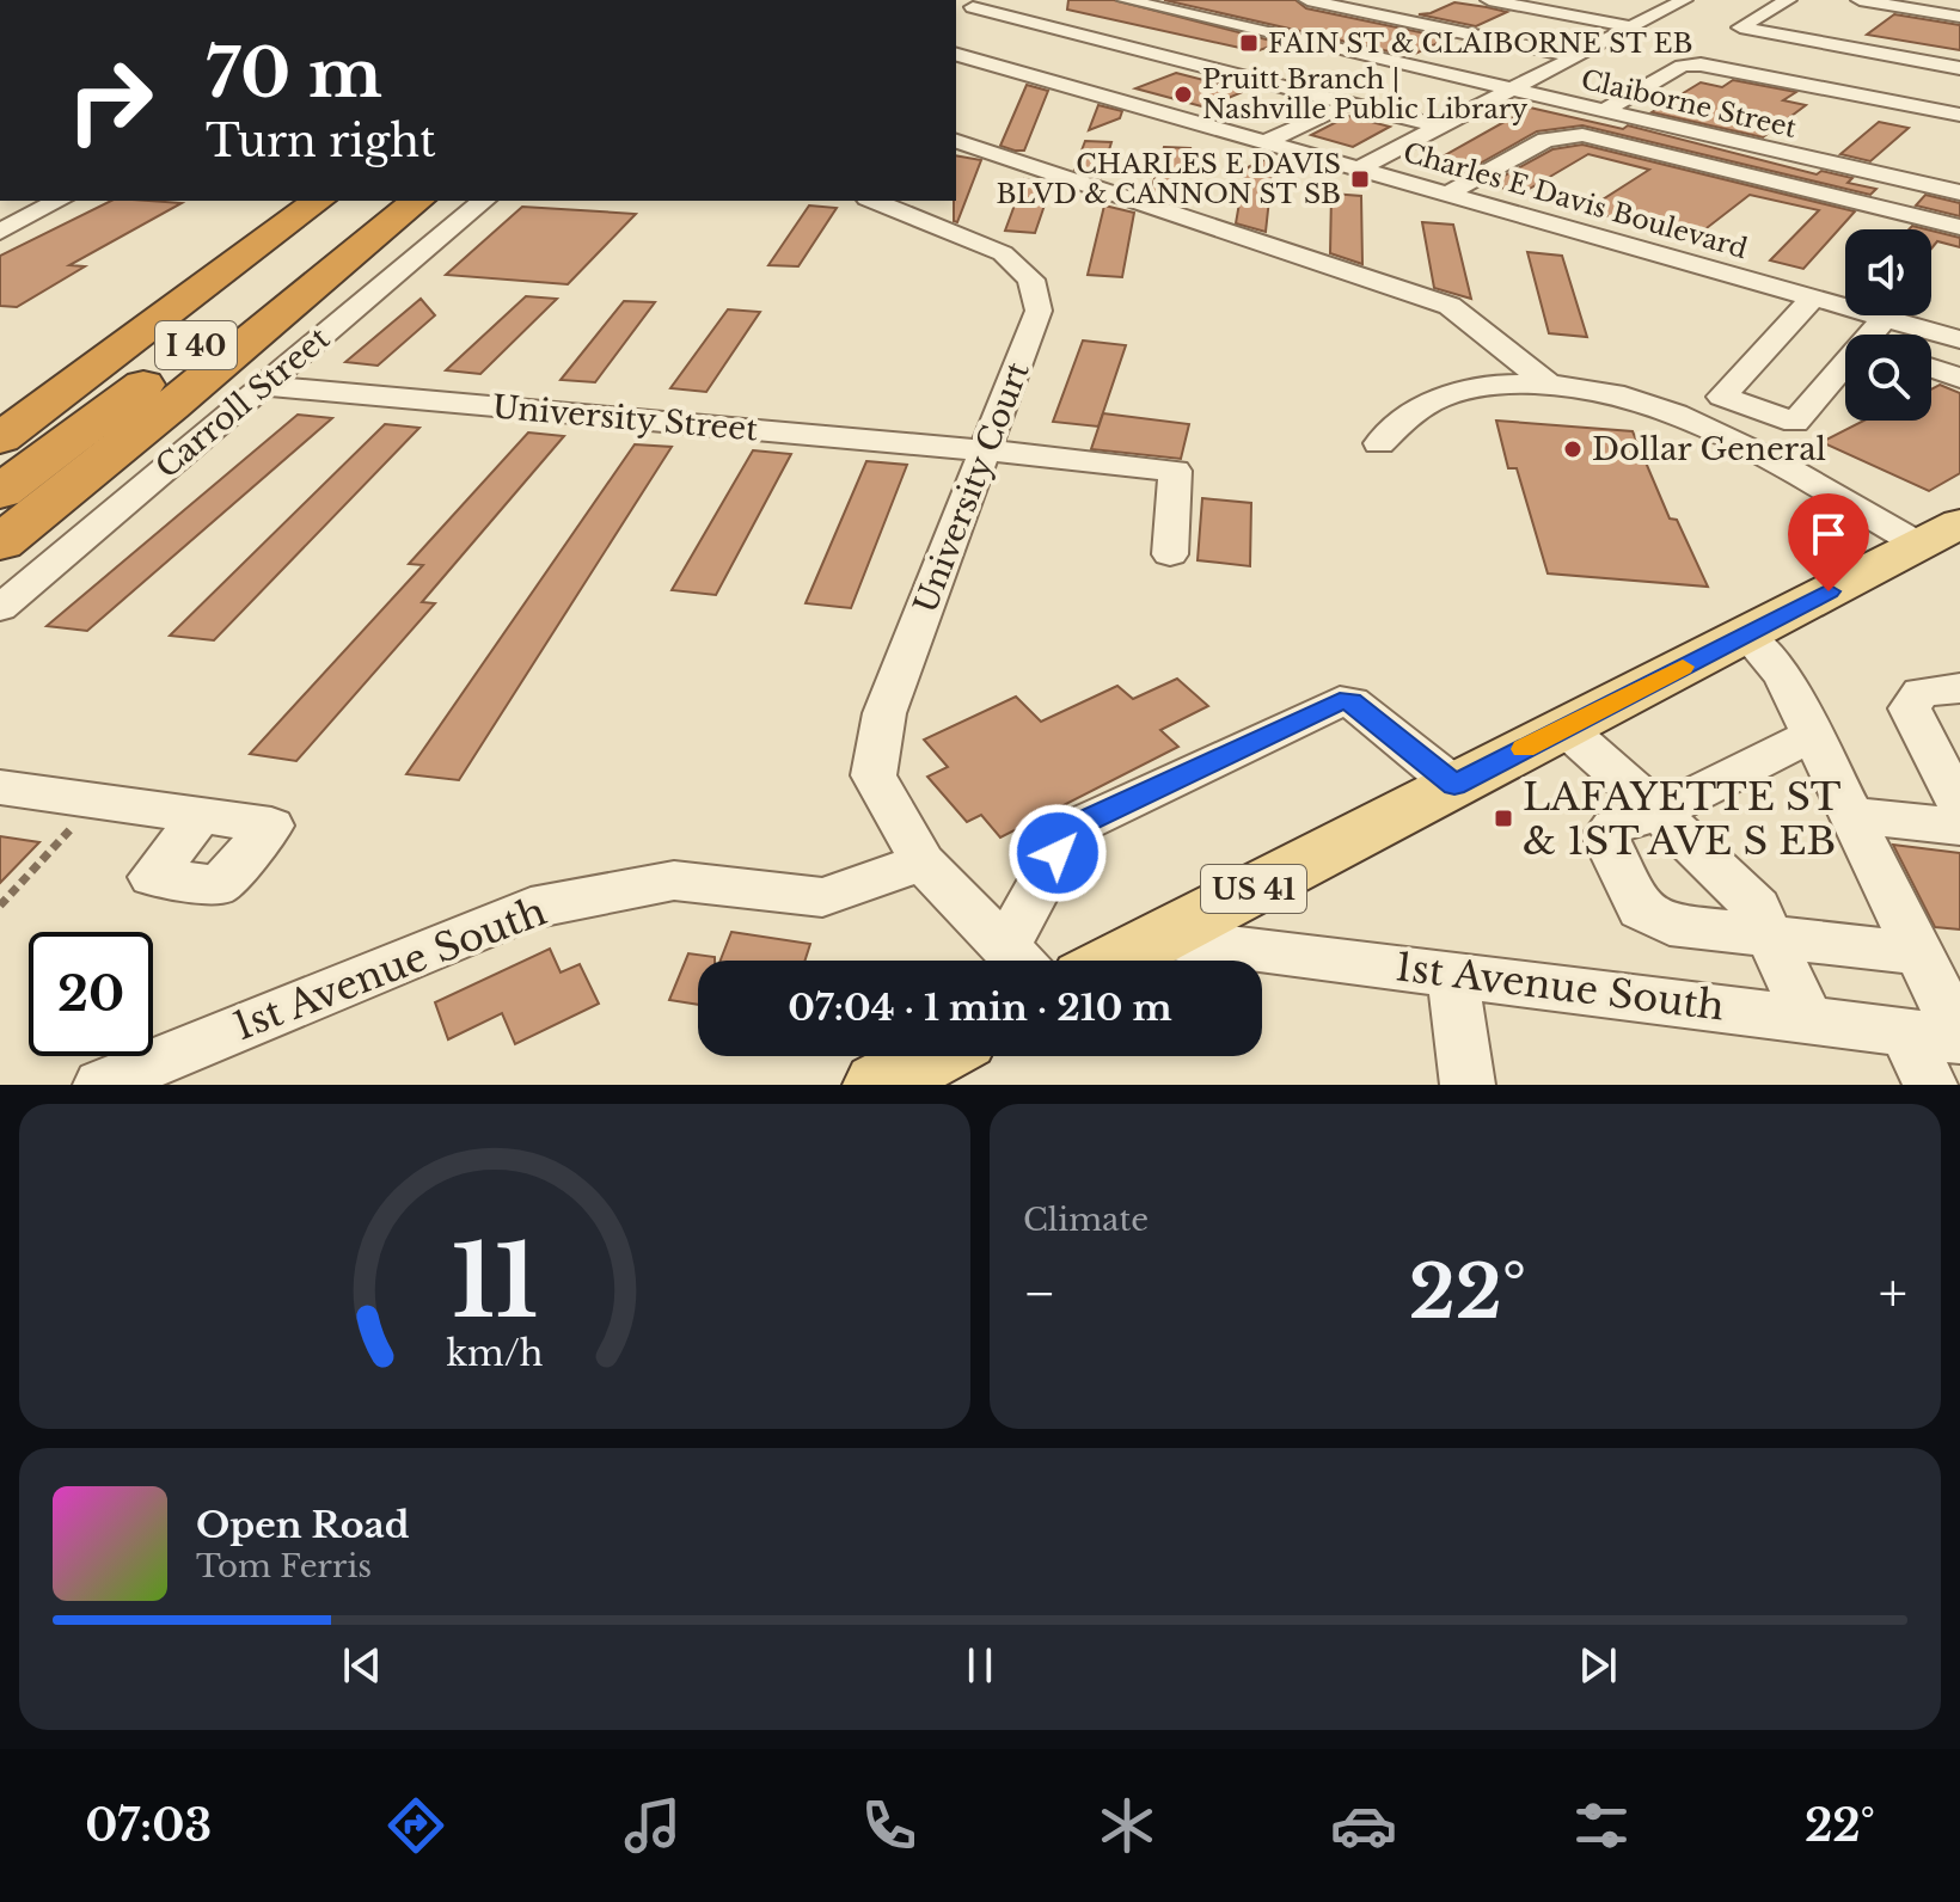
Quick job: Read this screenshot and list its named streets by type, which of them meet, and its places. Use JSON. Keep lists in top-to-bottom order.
{
  "streets": {
    "highway": ["I 40"],
    "main road": ["US 41"],
    "street": [
      "Claiborne Street",
      "Charles E Davis Boulevard",
      "Carroll Street",
      "University Street",
      "University Court",
      "1st Avenue South"
    ]
  },
  "crossings": [
    ["Carroll Street", "University Street"],
    ["University Street", "University Court"],
    ["University Court", "1st Avenue South"],
    ["US 41", "1st Avenue South"]
  ],
  "places": {
    "transit": ["FAIN ST & CLAIBORNE ST EB", "CHARLES E DAVIS BLVD & CANNON ST SB", "LAFAYETTE ST & 1ST AVE S EB"],
    "other": ["Pruitt Branch | Nashville Public Library", "Dollar General"]
  },
  "page": {
    "turn": ["70 m", "Turn right"],
    "limit": "20",
    "trip": "07:04 · 1 min · 210 m",
    "tile": "Climate",
    "heat": ["−", "22°", "+"],
    "song": ["Open Road", "Tom Ferris"],
    "tabs": ["07:03", "22°"],
    "gauge": ["11", "km/h"]
  }
}
